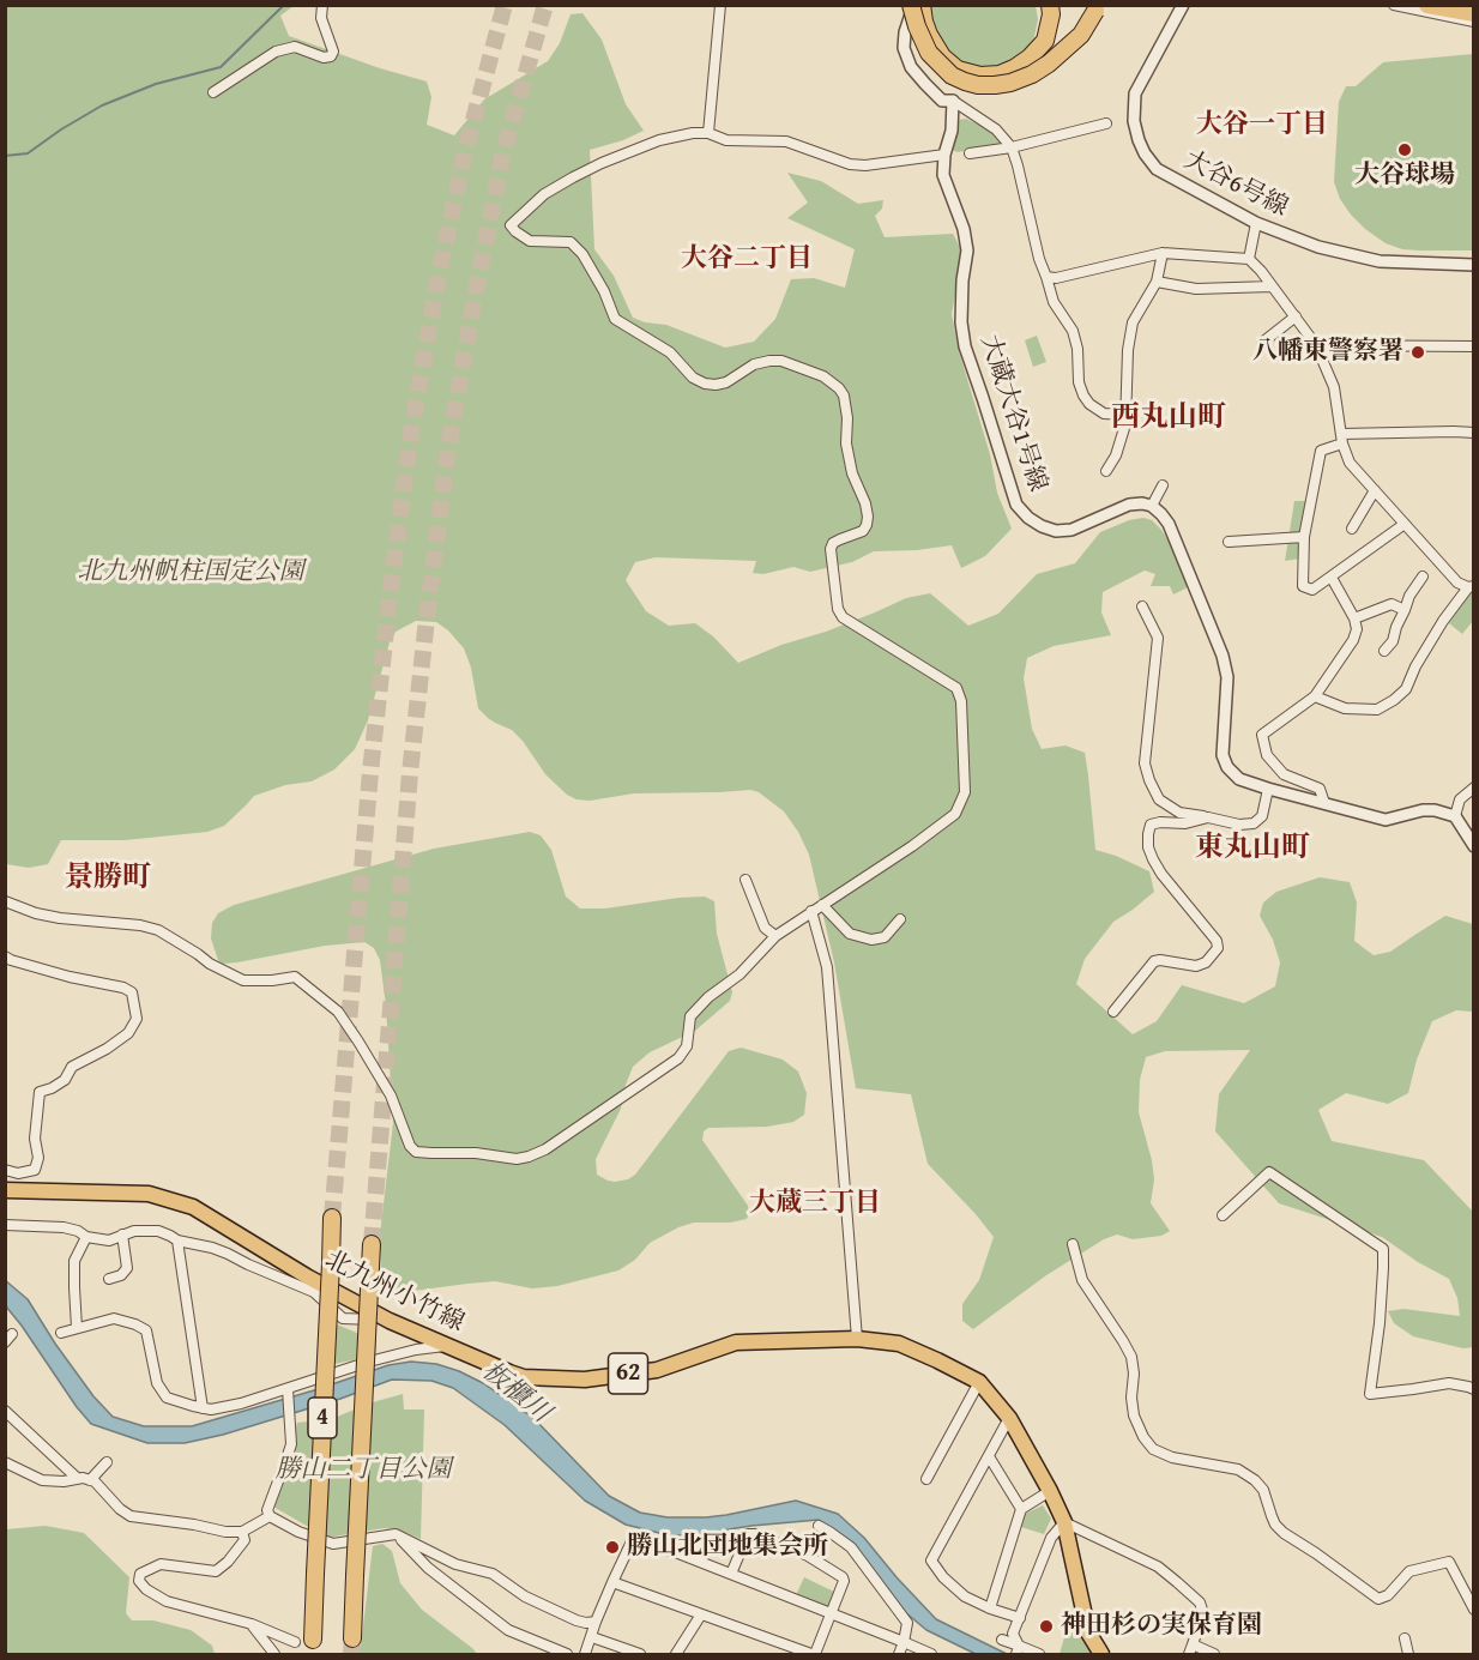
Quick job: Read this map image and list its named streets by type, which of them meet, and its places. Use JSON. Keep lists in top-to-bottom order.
{
  "streets": {
    "highway": ["4"],
    "main road": ["北九州小竹線", "62"],
    "street": ["大谷6号線", "大蔵大谷1号線"]
  },
  "districts": [
    "大谷一丁目",
    "大谷二丁目",
    "西丸山町",
    "東丸山町",
    "景勝町",
    "大蔵三丁目"
  ],
  "water": ["板櫃川"],
  "parks": ["北九州帆柱国定公園", "勝山二丁目公園"],
  "places": [
    "大谷球場",
    "八幡東警察署",
    "勝山北団地集会所",
    "神田杉の実保育園"
  ]
}
